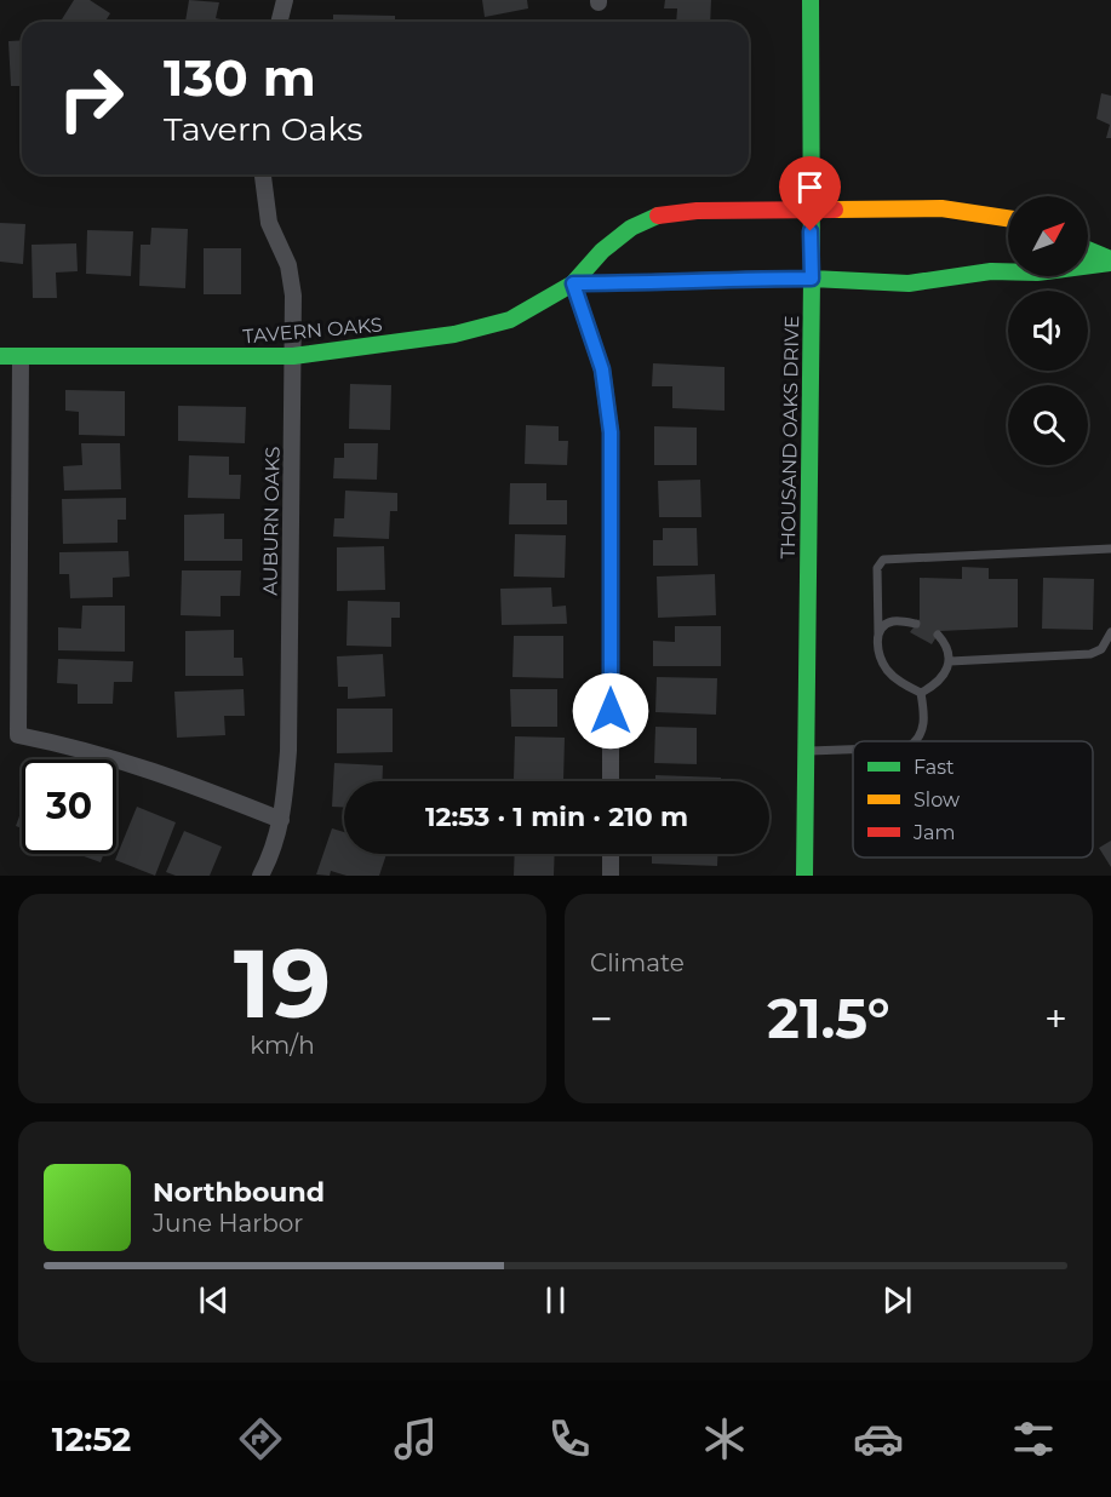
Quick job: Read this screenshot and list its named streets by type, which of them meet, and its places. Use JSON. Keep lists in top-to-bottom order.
{
  "streets": {
    "street": ["TAVERN OAKS", "THOUSAND OAKS DRIVE", "AUBURN OAKS"]
  },
  "crossings": [
    ["TAVERN OAKS", "THOUSAND OAKS DRIVE"],
    ["TAVERN OAKS", "AUBURN OAKS"]
  ],
  "legend": ["Fast", "Slow", "Jam"],
  "north": "top right",
  "page": {
    "turn": ["130 m", "Tavern Oaks"],
    "limit": "30",
    "trip": "12:53 · 1 min · 210 m",
    "tile": [
      ["19", "km/h"],
      "Climate"
    ],
    "heat": ["−", "21.5°", "+"],
    "song": ["Northbound", "June Harbor"],
    "tabs": "12:52"
  }
}
